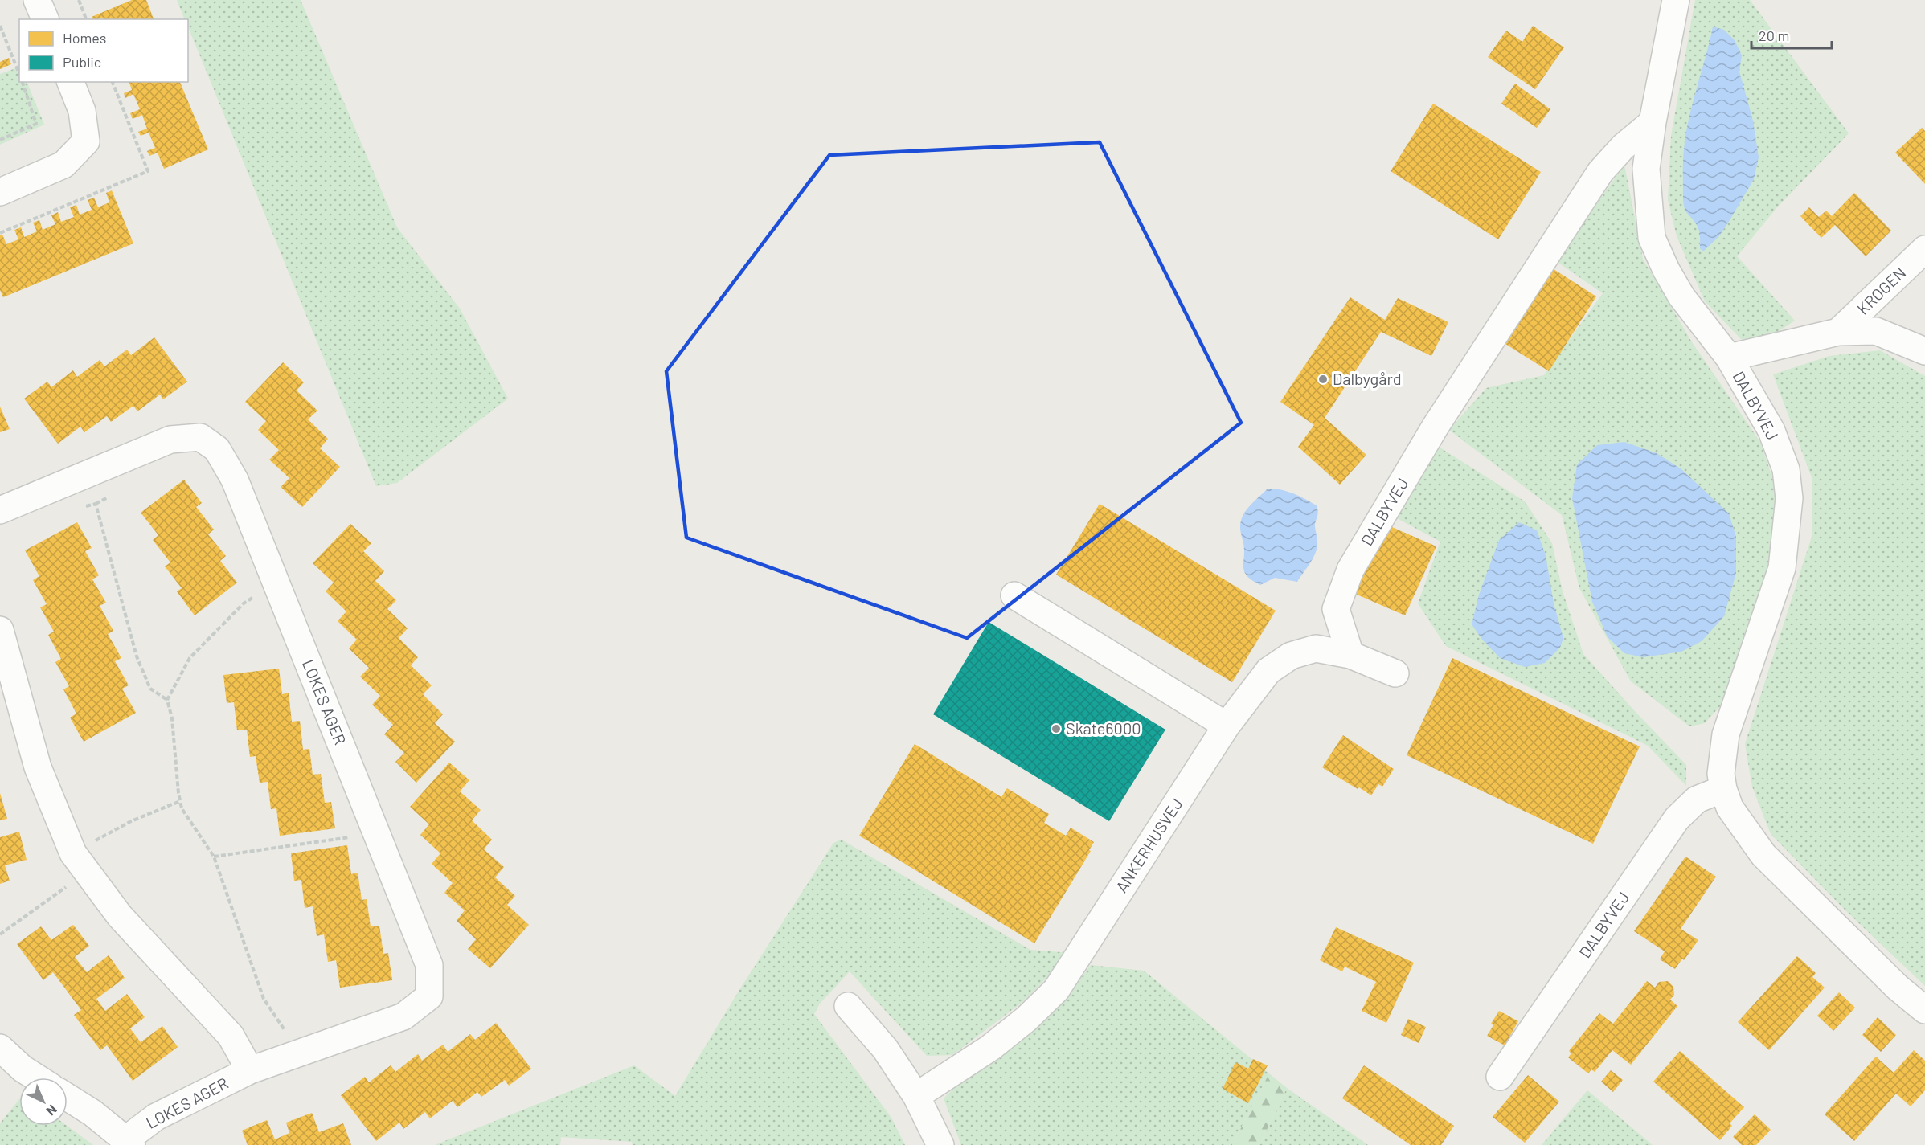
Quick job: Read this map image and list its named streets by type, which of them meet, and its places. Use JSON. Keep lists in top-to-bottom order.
{
  "streets": {
    "street": [
      "KROGEN",
      "DALBYVEJ",
      "LOKES AGER",
      "ANKERHUSVEJ"
    ]
  },
  "crossings": [
    ["KROGEN", "DALBYVEJ"],
    ["DALBYVEJ", "ANKERHUSVEJ"]
  ],
  "places": ["Dalbygård", "Skate6000"],
  "legend": ["Homes", "Public"],
  "scale_bar": "20 m",
  "north": "bottom right"
}
